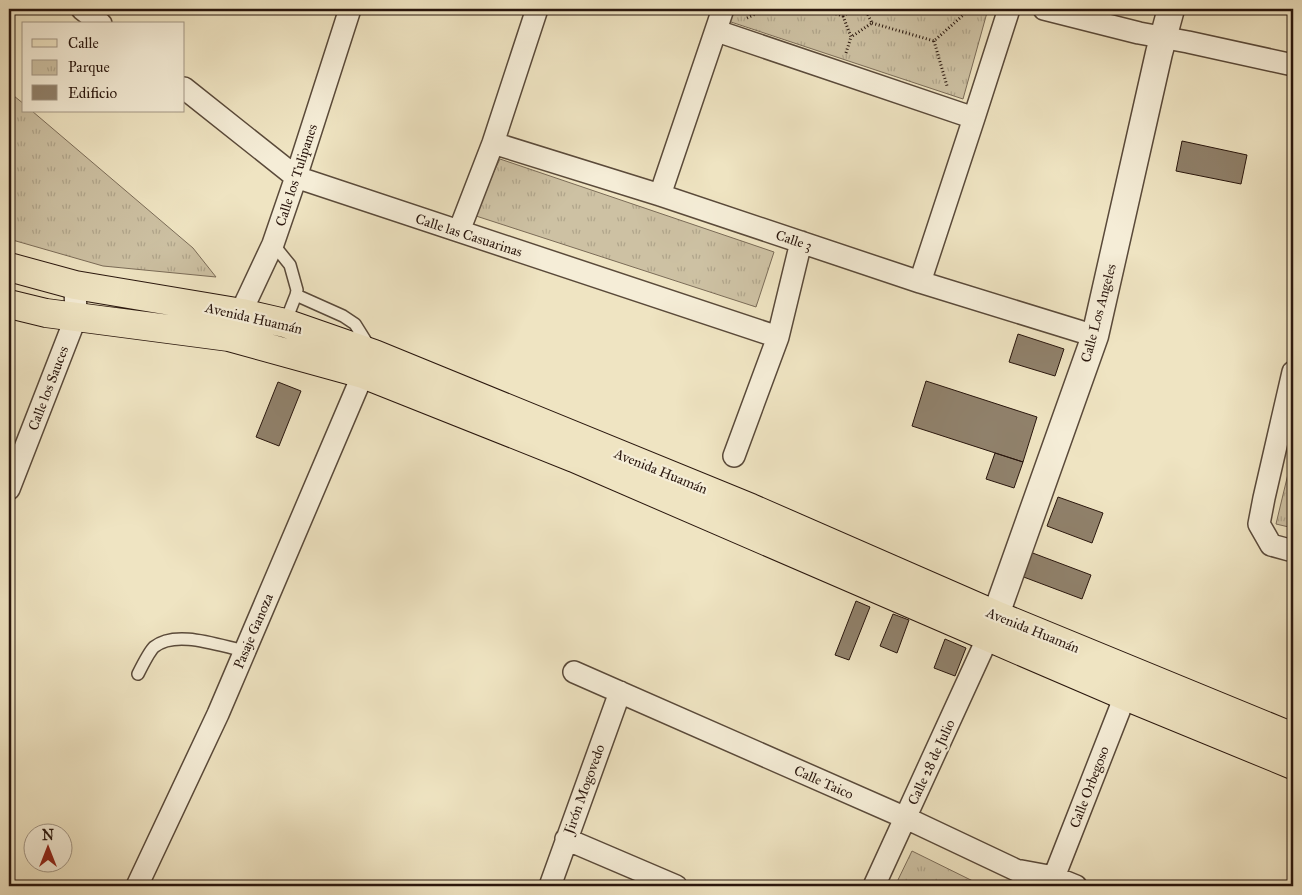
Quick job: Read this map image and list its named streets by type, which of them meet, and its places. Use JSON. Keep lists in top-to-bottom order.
{
  "streets": {
    "main road": ["Avenida Huamán"],
    "street": [
      "Calle los Tulipanes",
      "Calle las Casuarinas",
      "Calle 3",
      "Calle Los Angeles",
      "Calle los Sauces",
      "Pasaje Ganoza",
      "Calle 28 de Julio",
      "Calle Taico",
      "Calle Orbegoso",
      "Jirón Mogovedo"
    ]
  },
  "crossings": [
    ["Calle los Tulipanes", "Calle las Casuarinas"],
    ["Calle los Tulipanes", "Avenida Huamán"],
    ["Calle 3", "Calle Los Angeles"],
    ["Calle Los Angeles", "Avenida Huamán"],
    ["Calle Los Angeles", "Calle 28 de Julio"],
    ["Avenida Huamán", "Calle los Sauces"],
    ["Avenida Huamán", "Pasaje Ganoza"],
    ["Avenida Huamán", "Calle 28 de Julio"],
    ["Avenida Huamán", "Calle Orbegoso"],
    ["Calle 28 de Julio", "Calle Taico"],
    ["Calle Taico", "Calle Orbegoso"],
    ["Calle Taico", "Jirón Mogovedo"]
  ],
  "legend": ["Calle", "Parque", "Edificio"],
  "north": "top"
}
